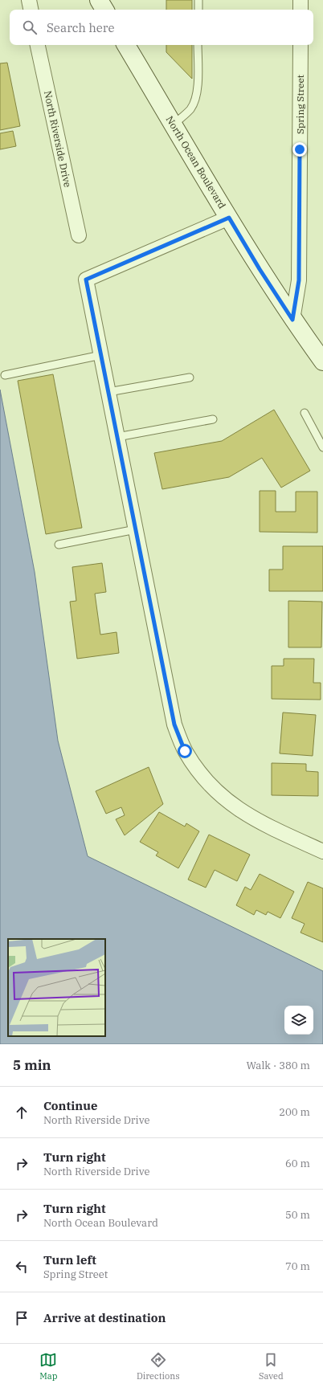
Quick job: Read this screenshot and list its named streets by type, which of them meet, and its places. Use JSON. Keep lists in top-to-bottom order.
{
  "streets": {
    "main road": ["North Ocean Boulevard"],
    "street": ["Spring Street", "North Riverside Drive"]
  },
  "crossings": [
    ["Spring Street", "North Ocean Boulevard"]
  ],
  "page": {
    "search": "Search here",
    "heading": ["5 min", "Walk · 380 m"],
    "list": [
      ["Continue", "North Riverside Drive", "200 m"],
      ["Turn right", "North Riverside Drive", "60 m"],
      ["Turn right", "North Ocean Boulevard", "50 m"],
      ["Turn left", "Spring Street", "70 m"],
      "Arrive at destination"
    ],
    "nav": ["Map", "Directions", "Saved"]
  }
}
